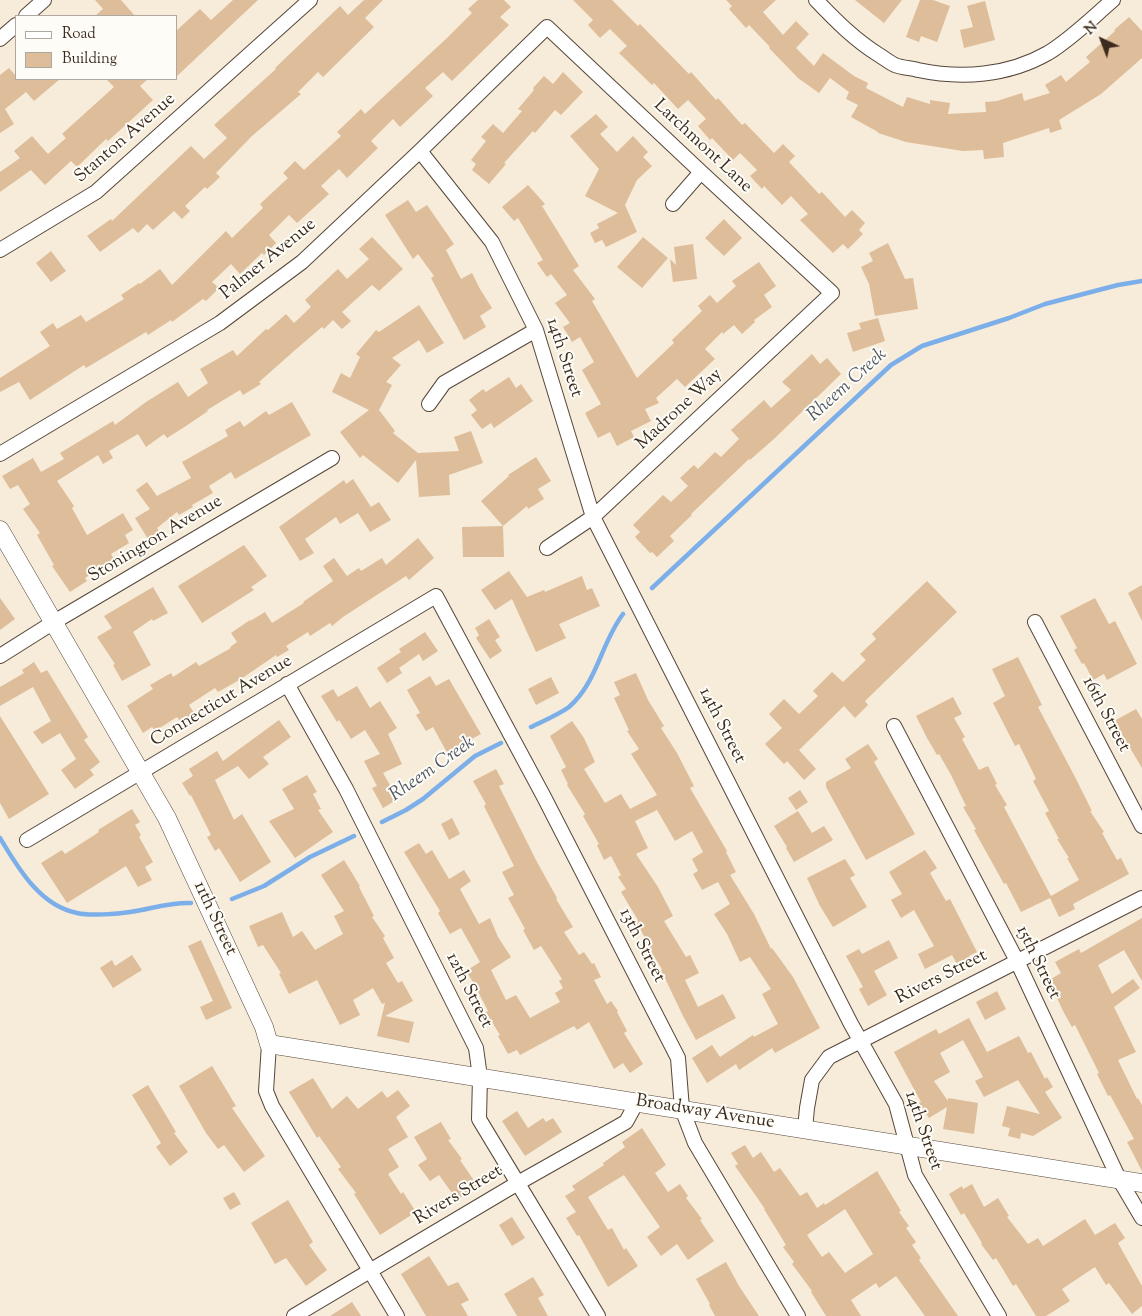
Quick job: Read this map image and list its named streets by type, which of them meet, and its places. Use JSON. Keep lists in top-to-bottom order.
{
  "streets": {
    "street": [
      "Stanton Avenue",
      "Larchmont Lane",
      "Palmer Avenue",
      "14th Street",
      "Madrone Way",
      "Stonington Avenue",
      "Connecticut Avenue",
      "16th Street",
      "11th Street",
      "13th Street",
      "15th Street",
      "Rivers Street",
      "12th Street",
      "Broadway Avenue"
    ]
  },
  "crossings": [
    ["Larchmont Lane", "Palmer Avenue"],
    ["Larchmont Lane", "Madrone Way"],
    ["Palmer Avenue", "14th Street"],
    ["14th Street", "Madrone Way"],
    ["14th Street", "Rivers Street"],
    ["14th Street", "Broadway Avenue"],
    ["Stonington Avenue", "11th Street"],
    ["Connecticut Avenue", "11th Street"],
    ["Connecticut Avenue", "13th Street"],
    ["Connecticut Avenue", "12th Street"],
    ["11th Street", "Rivers Street"],
    ["11th Street", "Broadway Avenue"],
    ["13th Street", "Broadway Avenue"],
    ["15th Street", "Rivers Street"],
    ["15th Street", "Broadway Avenue"],
    ["Rivers Street", "12th Street"],
    ["Rivers Street", "Broadway Avenue"],
    ["12th Street", "Broadway Avenue"]
  ],
  "water": ["Rheem Creek"],
  "legend": ["Road", "Building"],
  "north": "top left"
}
